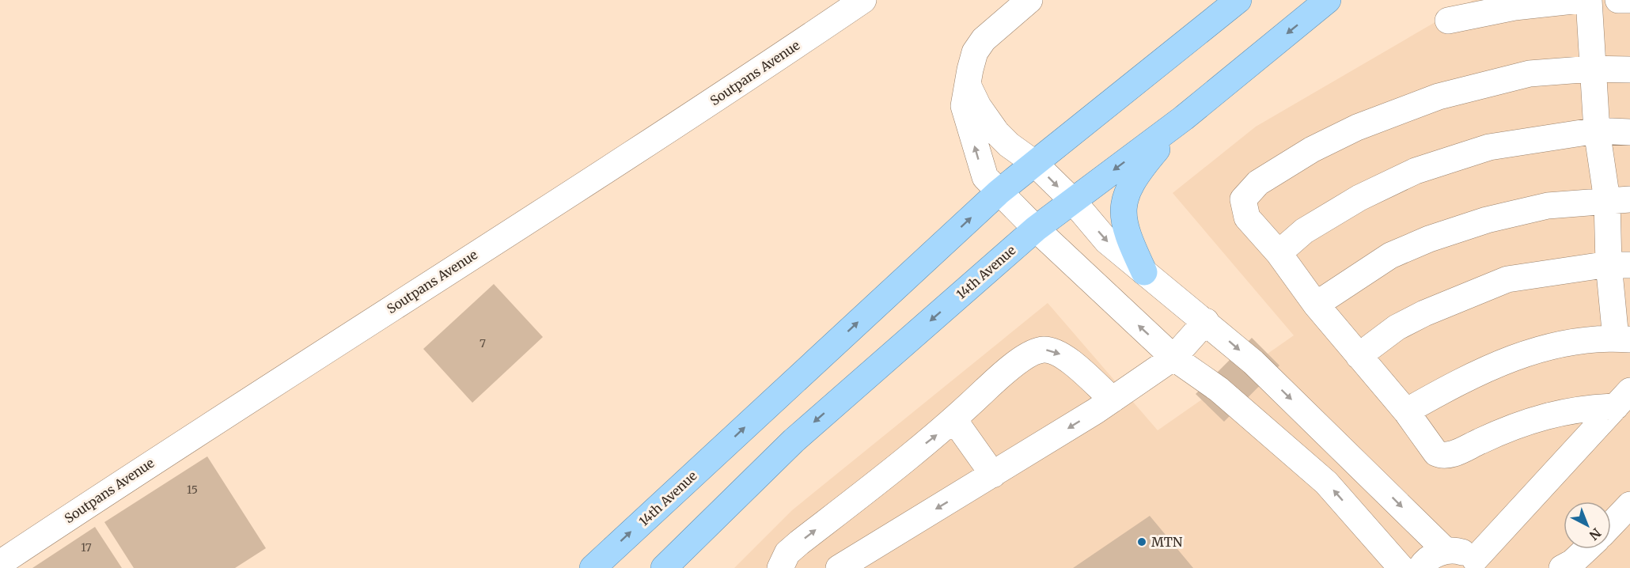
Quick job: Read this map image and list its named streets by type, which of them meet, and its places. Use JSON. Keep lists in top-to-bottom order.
{
  "streets": {
    "main road": ["14th Avenue"],
    "street": ["Soutpans Avenue"]
  },
  "places": ["MTN"],
  "house_numbers": ["7", "15", "17"],
  "north": "bottom right"
}
